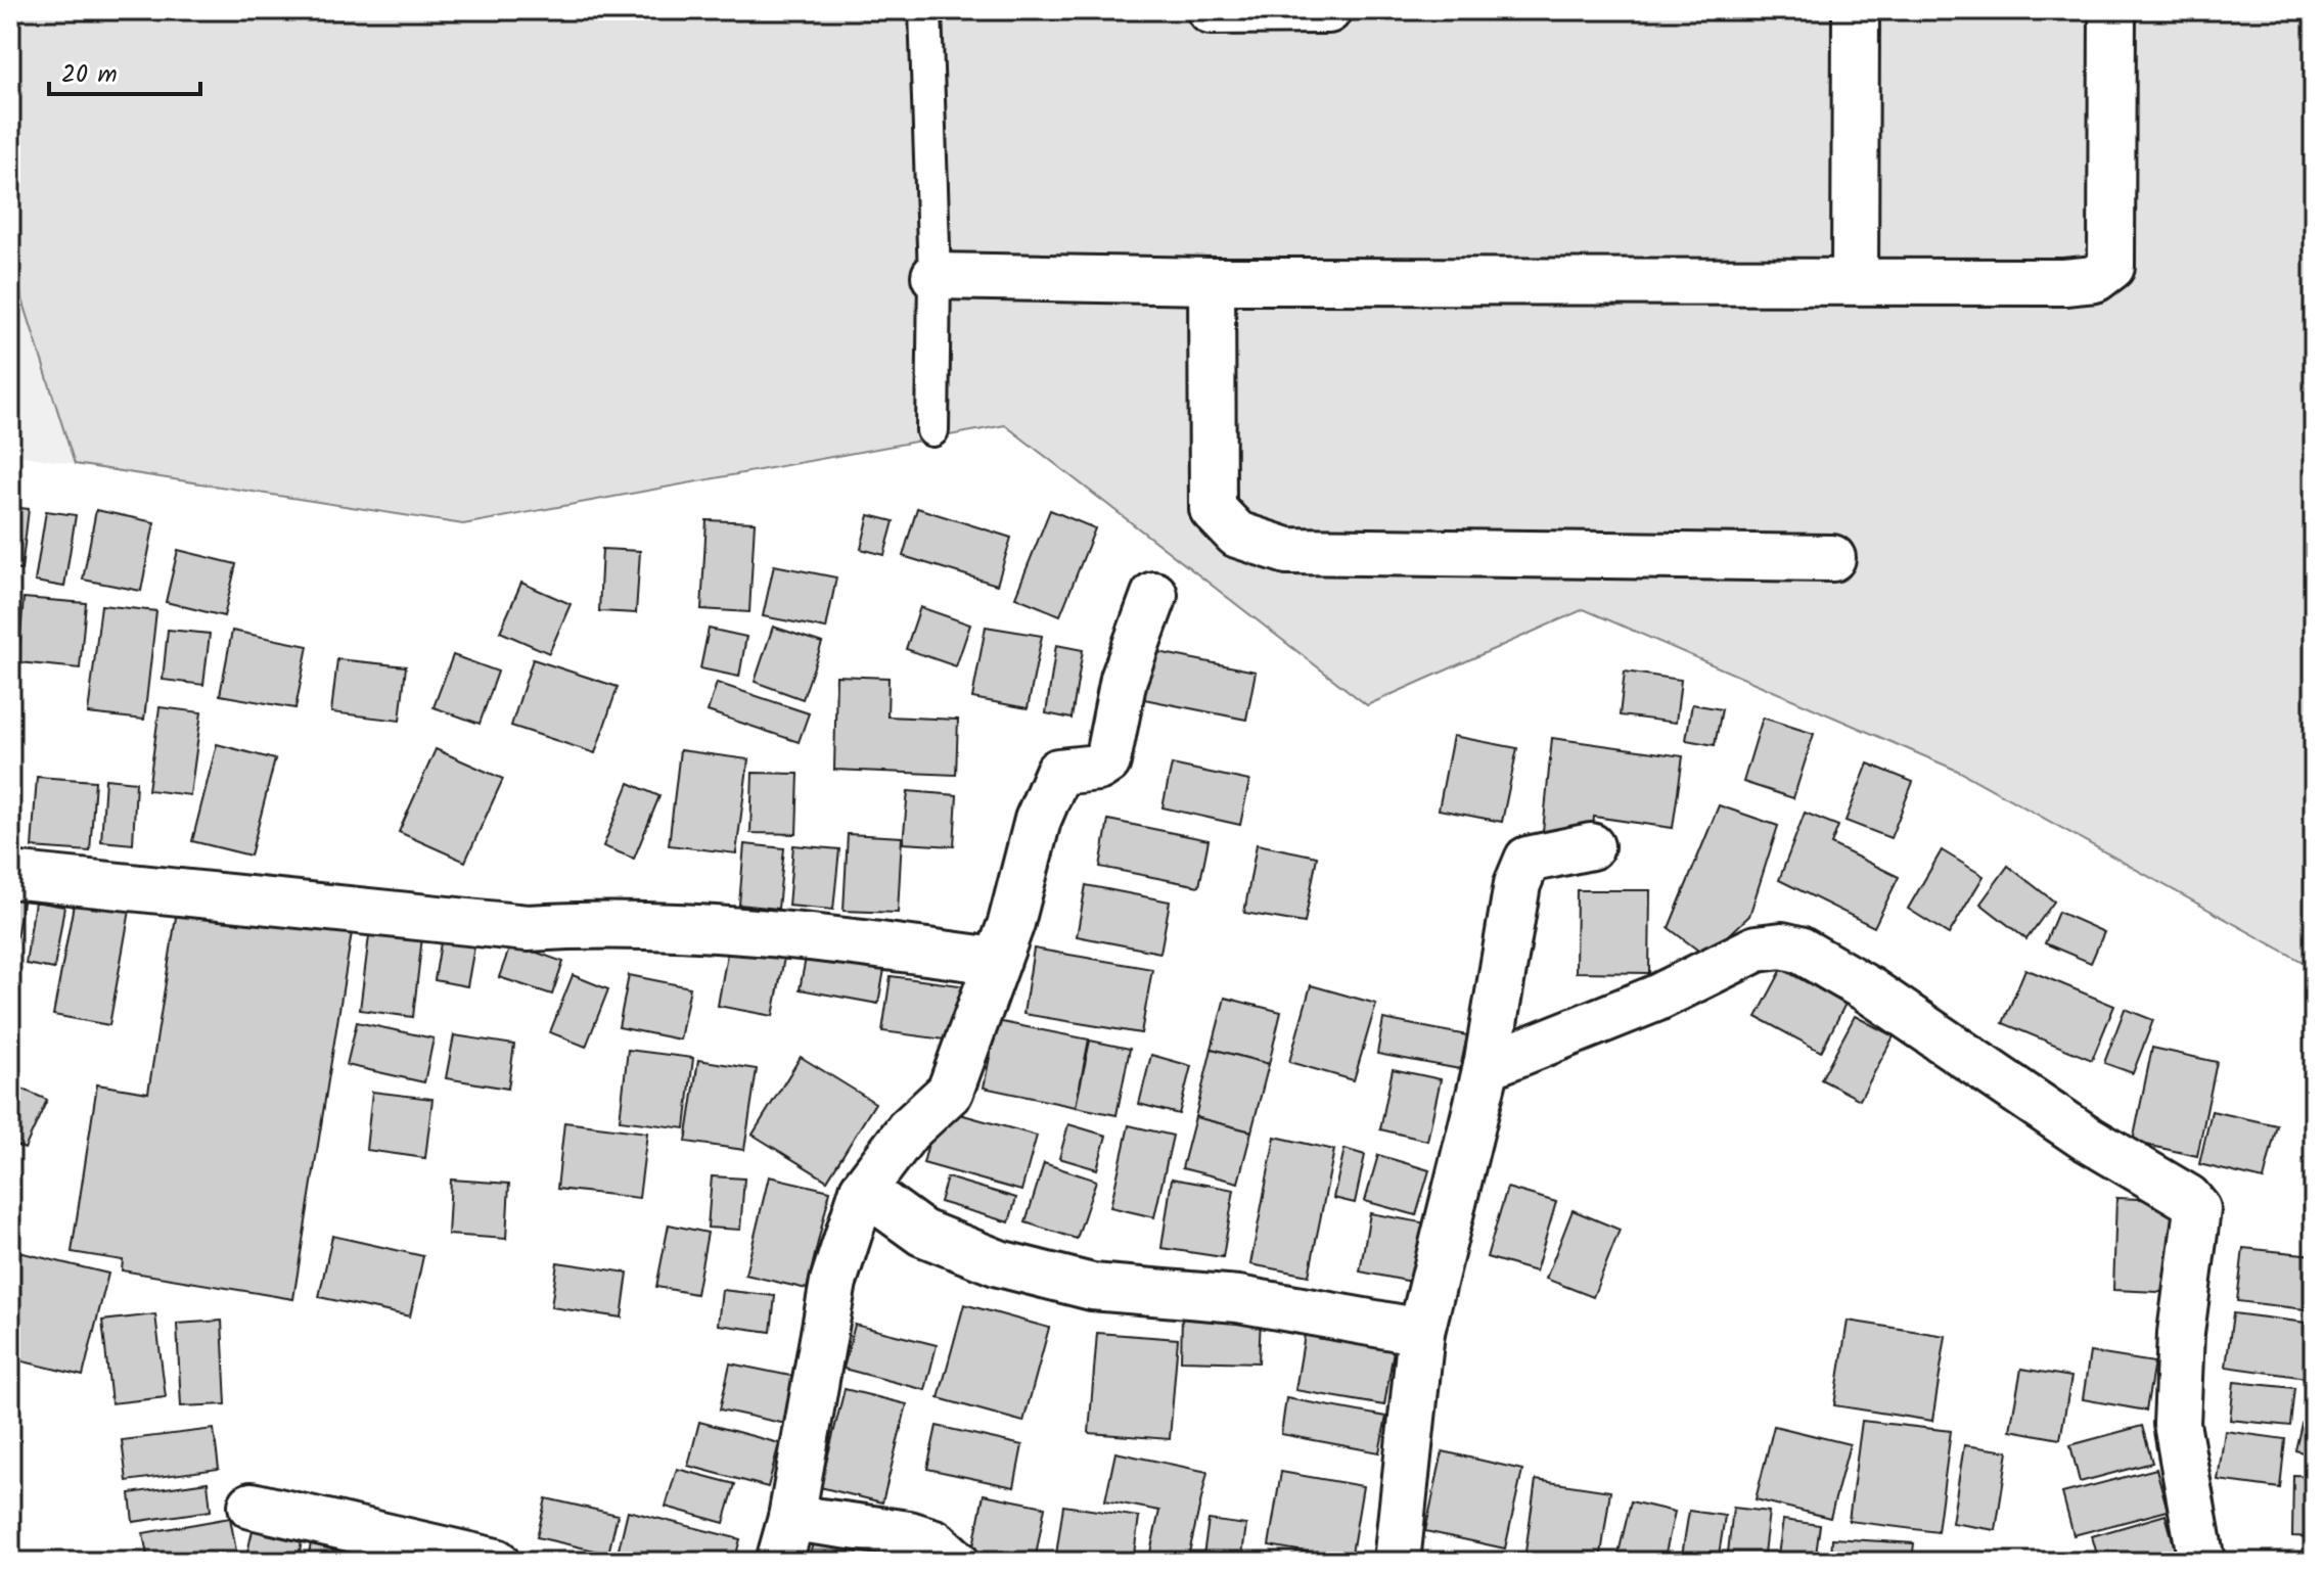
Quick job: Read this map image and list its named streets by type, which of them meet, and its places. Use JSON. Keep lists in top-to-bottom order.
{
  "scale_bar": "20 m"
}
